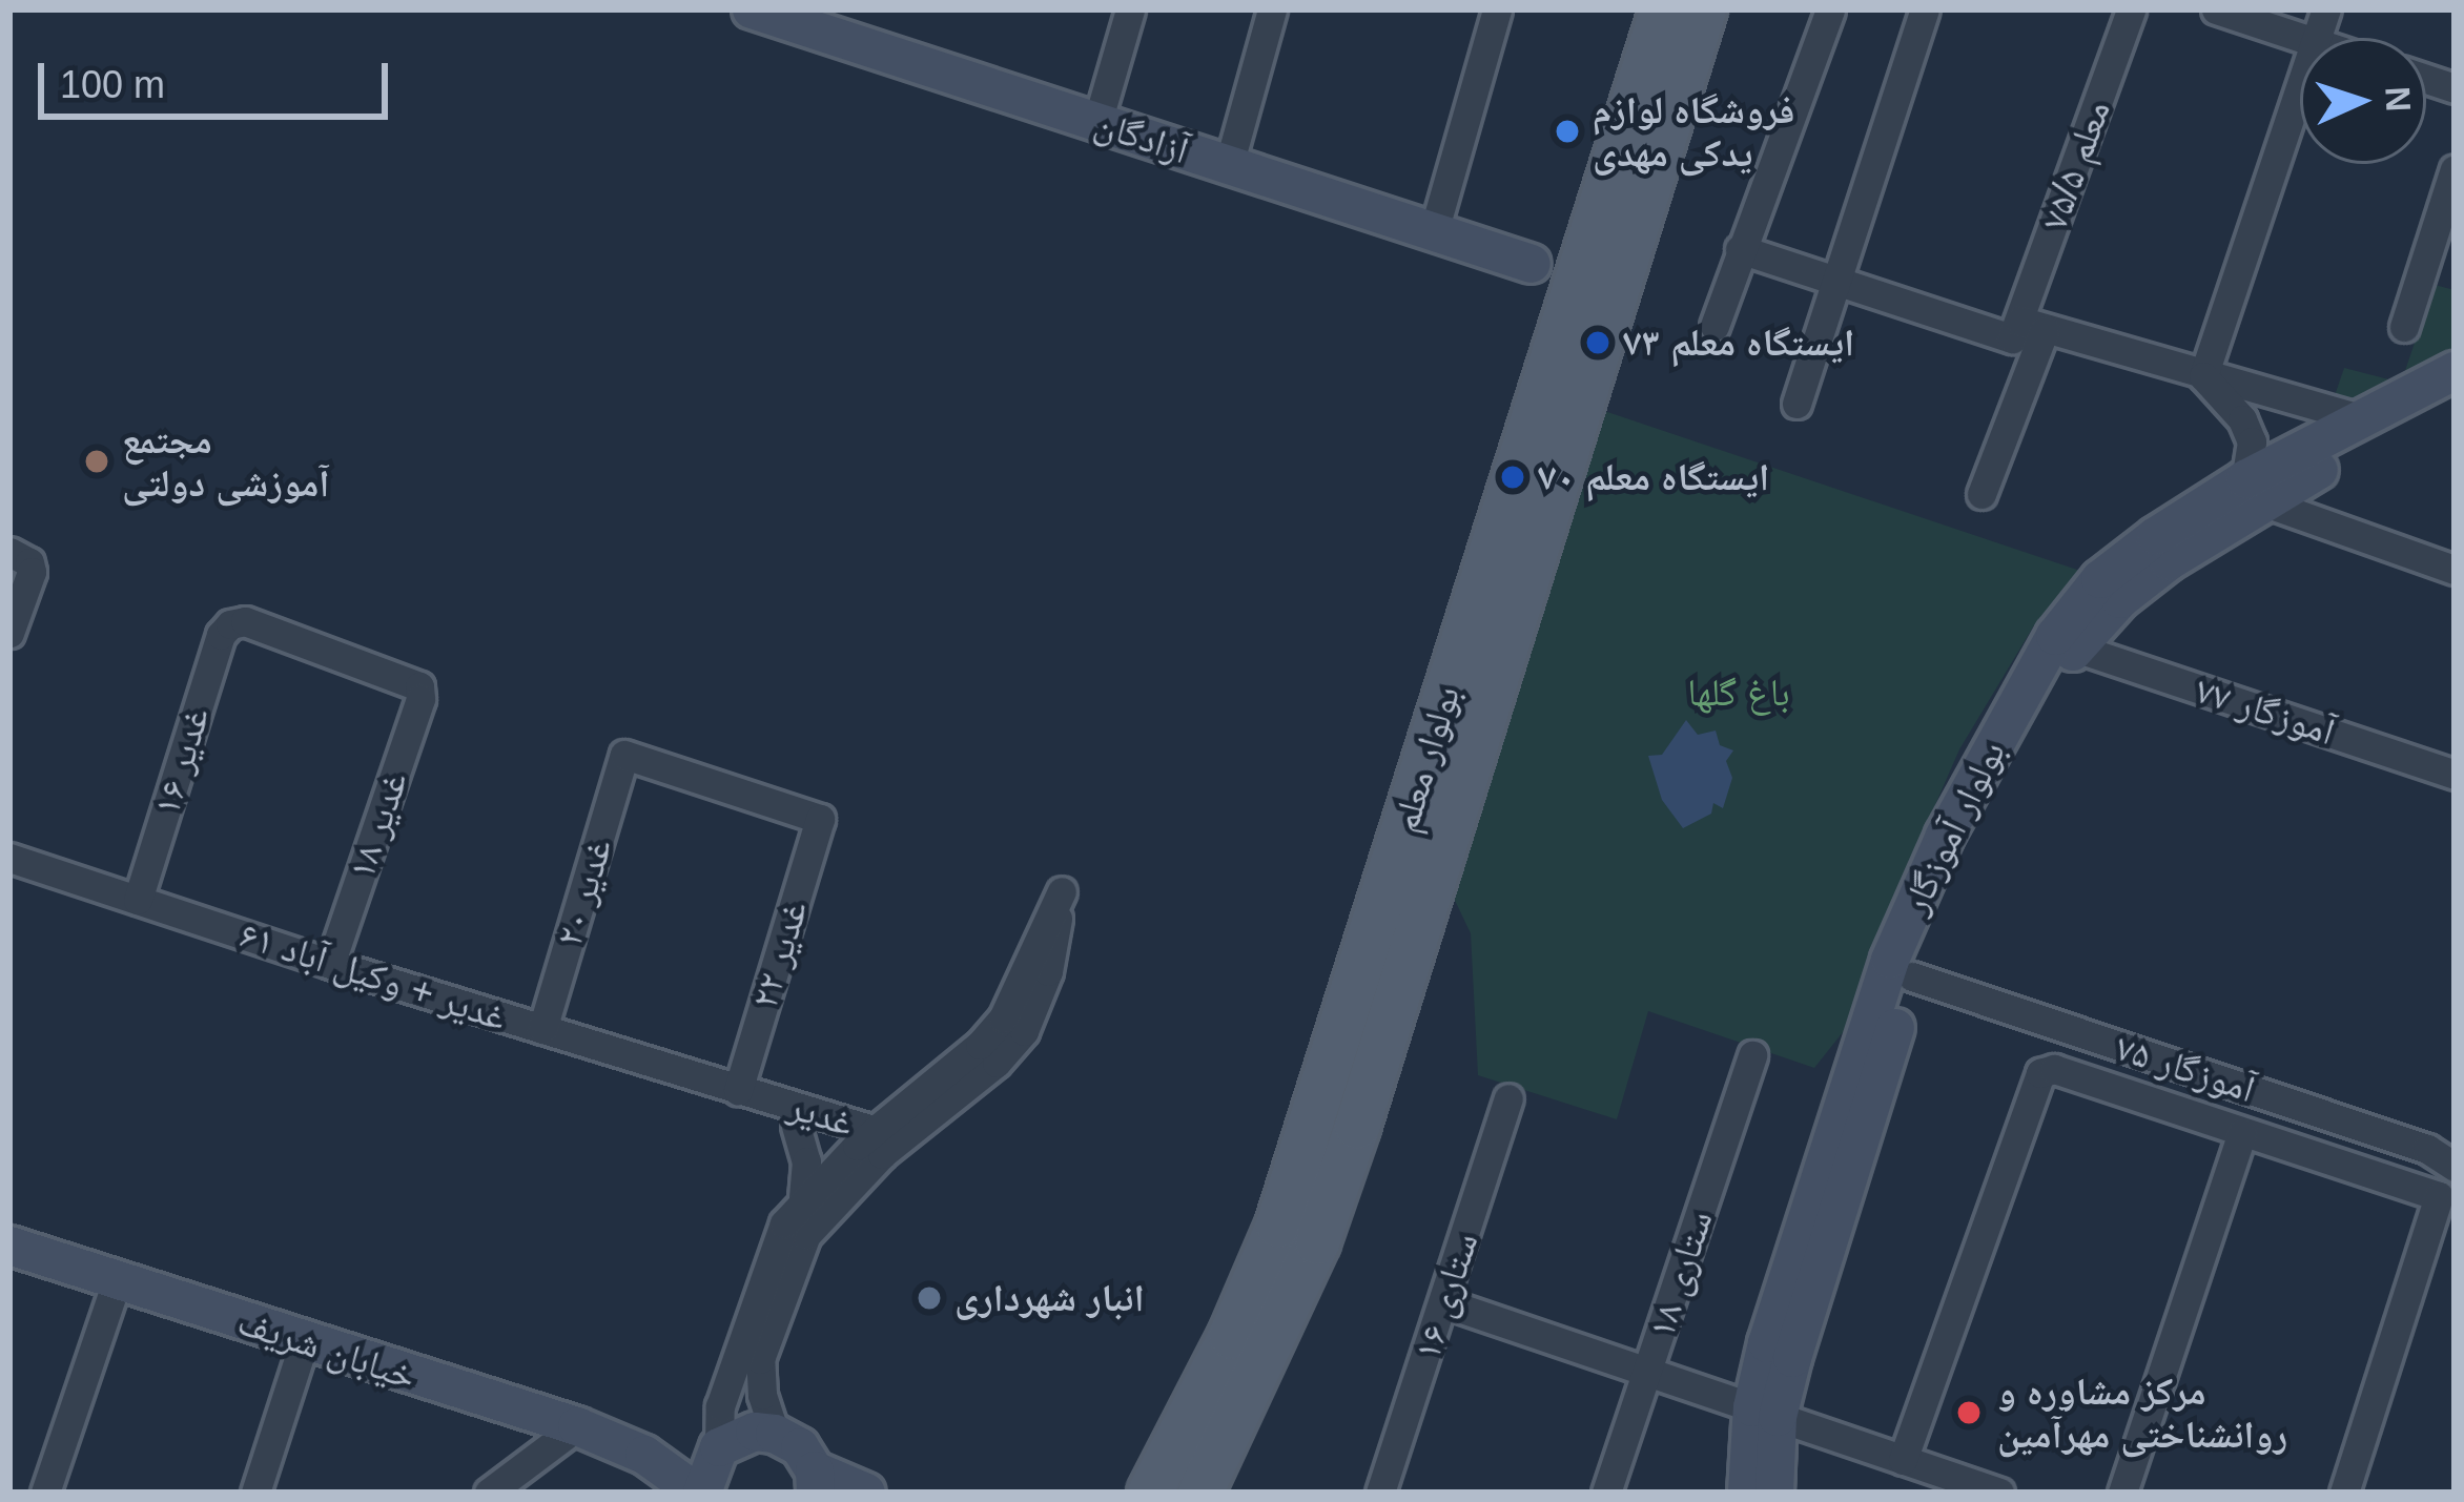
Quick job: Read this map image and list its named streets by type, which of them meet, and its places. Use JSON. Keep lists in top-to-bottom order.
{
  "streets": {
    "main road": [
      "آزادگان",
      "بولوار معلم",
      "بولوار آموزگار",
      "خیابان شریف"
    ],
    "street": [
      "معلم ۷۵/۵",
      "۷۷ آموزگار",
      "غدیر ۱۶",
      "غدیر ۱۸",
      "غدیر ۲۰",
      "غدیر ۲۲",
      "غدیر + وکیل آباد ۶۱",
      "آموزگار ۷۵",
      "غدیر",
      "ستاری ۱۸",
      "ستاری ۱۶"
    ]
  },
  "crossings": [
    ["۷۷ آموزگار", "بولوار آموزگار"],
    ["غدیر ۱۶", "غدیر ۱۸"],
    ["غدیر ۱۶", "غدیر + وکیل آباد ۶۱"],
    ["غدیر ۱۸", "غدیر + وکیل آباد ۶۱"],
    ["بولوار آموزگار", "آموزگار ۷۵"],
    ["غدیر ۲۰", "غدیر ۲۲"],
    ["غدیر ۲۰", "غدیر + وکیل آباد ۶۱"],
    ["غدیر ۲۲", "غدیر + وکیل آباد ۶۱"],
    ["غدیر ۲۲", "غدیر"],
    ["غدیر + وکیل آباد ۶۱", "غدیر"]
  ],
  "parks": ["باغ گلها"],
  "places": [
    "فروشگاه لوازم یدکی مهدی",
    "ایستگاه معلم ۷۳",
    "مجتمع آموزشی دولتی",
    "ایستگاه معلم ۷۰",
    "انبار شهرداری",
    "مرکز مشاوره و روانشناختی مهرآمین"
  ],
  "scale_bar": "100 m",
  "north": "right"
}
